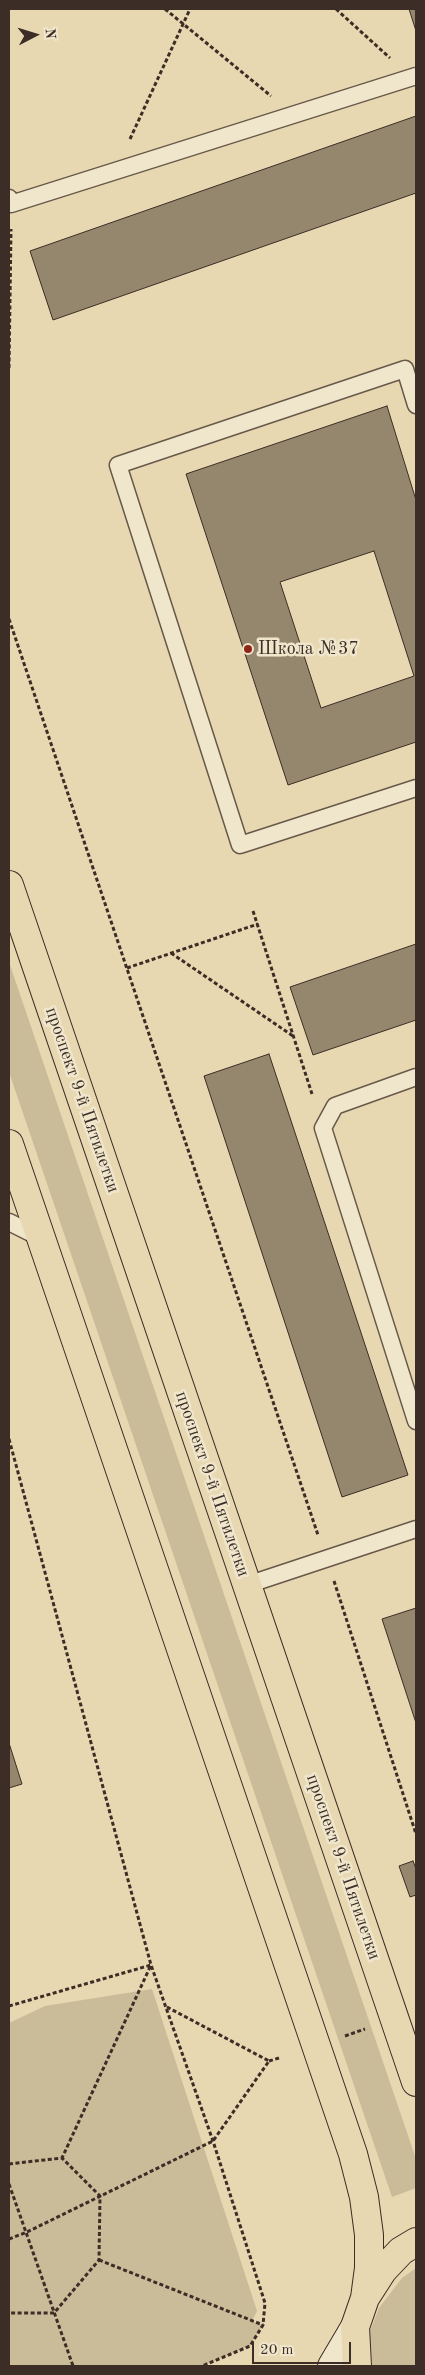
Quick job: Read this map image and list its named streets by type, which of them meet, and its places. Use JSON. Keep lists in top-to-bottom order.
{
  "streets": {
    "main road": ["проспект 9-й Пятилетки"]
  },
  "places": ["Школа №37"],
  "scale_bar": "20 m",
  "north": "right"
}
